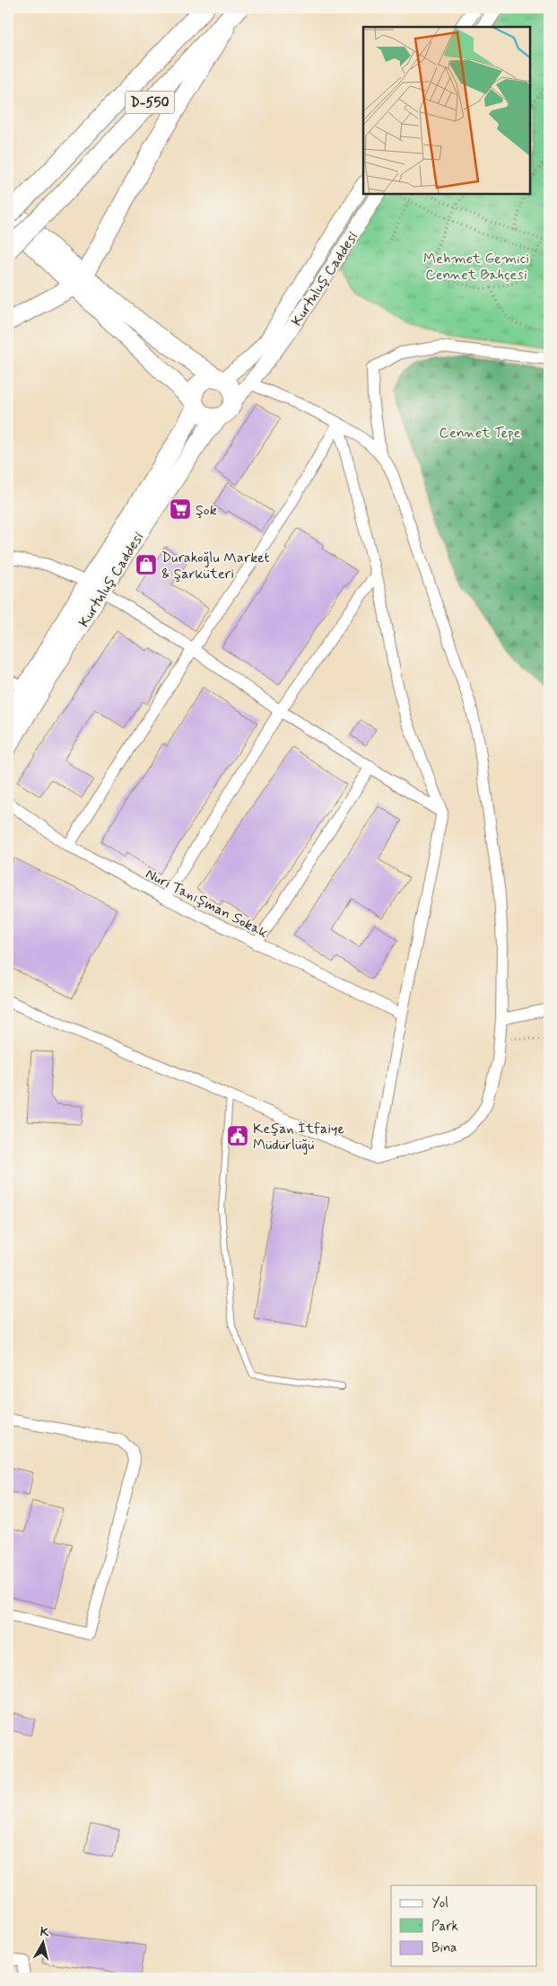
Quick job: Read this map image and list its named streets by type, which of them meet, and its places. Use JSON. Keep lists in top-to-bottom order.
{
  "streets": {
    "highway": ["D-550"],
    "main road": ["Kurtuluş Caddesi"],
    "street": ["Nuri Tanışman Sokak"]
  },
  "parks": ["Mehmet Gemici Cennet Bahçesi", "Cennet Tepe"],
  "places": {
    "supermarket": ["Şok"],
    "shop": ["Durakoğlu Market & Şarküteri"],
    "public building": ["Keşan İtfaiye Müdürlüğü"]
  },
  "legend": ["Yol", "Park", "Bina"],
  "north": "top"
}
